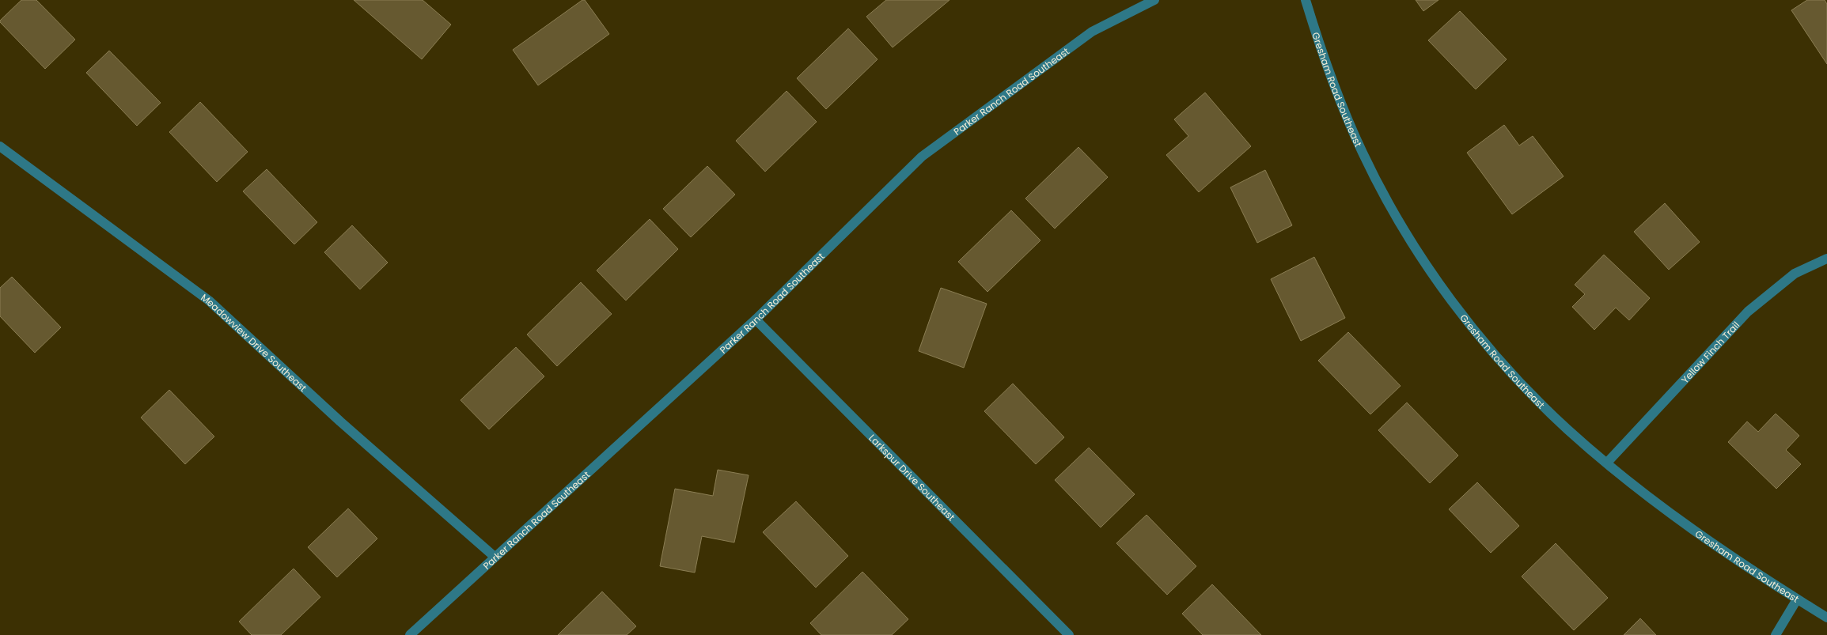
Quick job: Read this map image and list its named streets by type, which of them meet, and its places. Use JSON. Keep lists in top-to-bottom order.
{
  "streets": {
    "street": [
      "Gresham Road Southeast",
      "Parker Ranch Road Southeast",
      "Meadowview Drive Southeast",
      "Yellow Finch Trail",
      "Larkspur Drive Southeast"
    ]
  },
  "crossings": [
    ["Gresham Road Southeast", "Yellow Finch Trail"],
    ["Parker Ranch Road Southeast", "Meadowview Drive Southeast"],
    ["Parker Ranch Road Southeast", "Larkspur Drive Southeast"]
  ]
}
